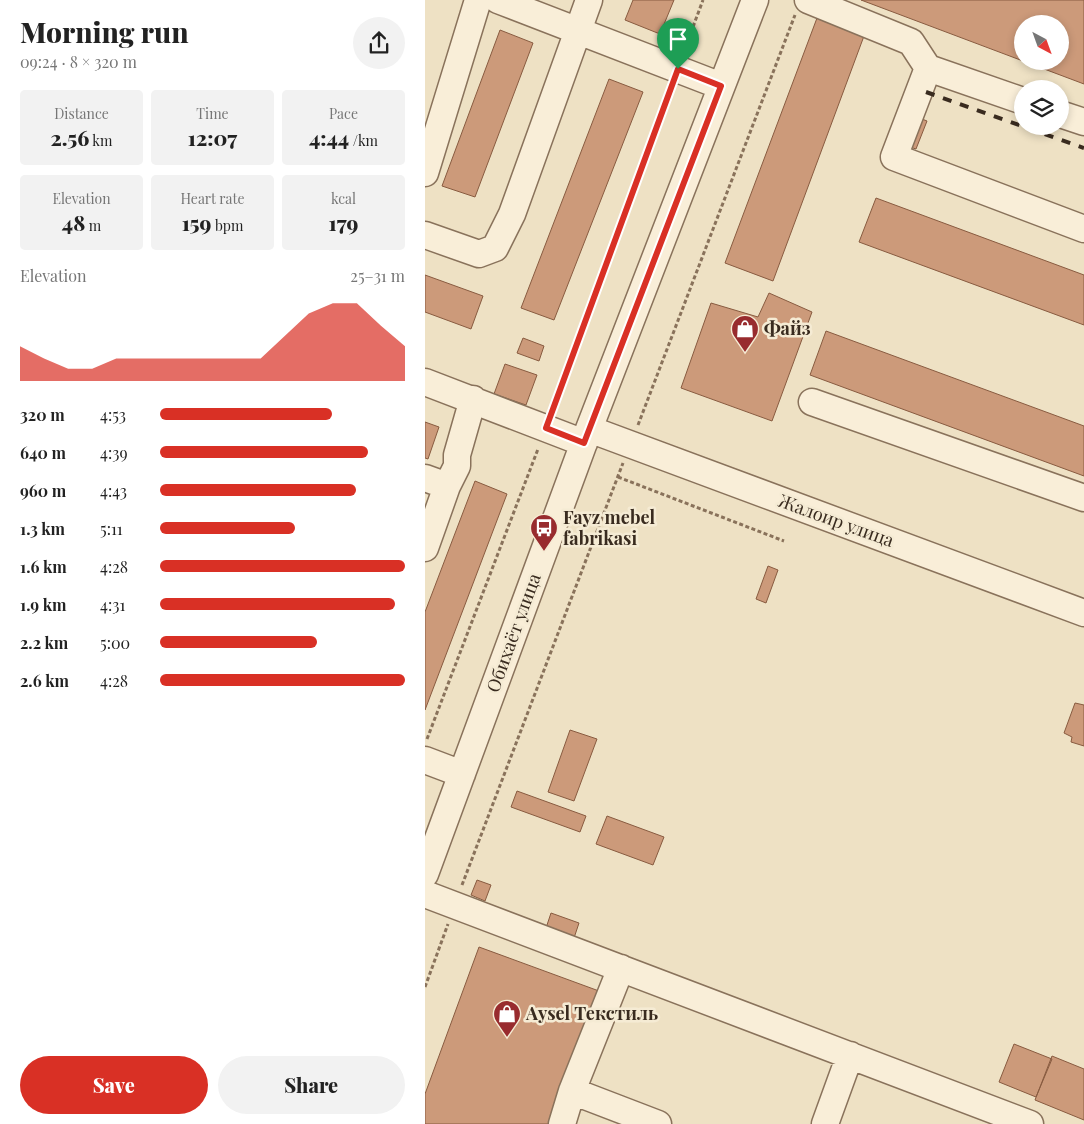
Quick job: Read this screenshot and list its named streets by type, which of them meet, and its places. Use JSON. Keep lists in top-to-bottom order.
{
  "streets": {
    "street": ["Жалоир улица", "Обихаёт улица"]
  },
  "crossings": [
    ["Жалоир улица", "Обихаёт улица"]
  ],
  "places": {
    "shop": ["Файз", "Aysel Текстиль"],
    "bus stop": ["Fayz mebel fabrikasi"]
  },
  "north": "bottom right",
  "page": {
    "heading": ["Morning run", "09:24 · 8 × 320 m"],
    "stats": [
      ["Distance", "2.56 km"],
      ["Time", "12:07"],
      ["Pace", "4:44 /km"],
      ["Elevation", "48 m"],
      ["Heart rate", "159 bpm"],
      ["kcal", "179"]
    ],
    "chart": ["Elevation", "25–31 m"],
    "list": [
      {
        "name": "320 m",
        "note": "4:53"
      },
      {
        "name": "640 m",
        "note": "4:39"
      },
      {
        "name": "960 m",
        "note": "4:43"
      },
      {
        "name": "1.3 km",
        "note": "5:11"
      },
      {
        "name": "1.6 km",
        "note": "4:28"
      },
      {
        "name": "1.9 km",
        "note": "4:31"
      },
      {
        "name": "2.2 km",
        "note": "5:00"
      },
      {
        "name": "2.6 km",
        "note": "4:28"
      }
    ],
    "buttons": ["Save", "Share"]
  }
}
